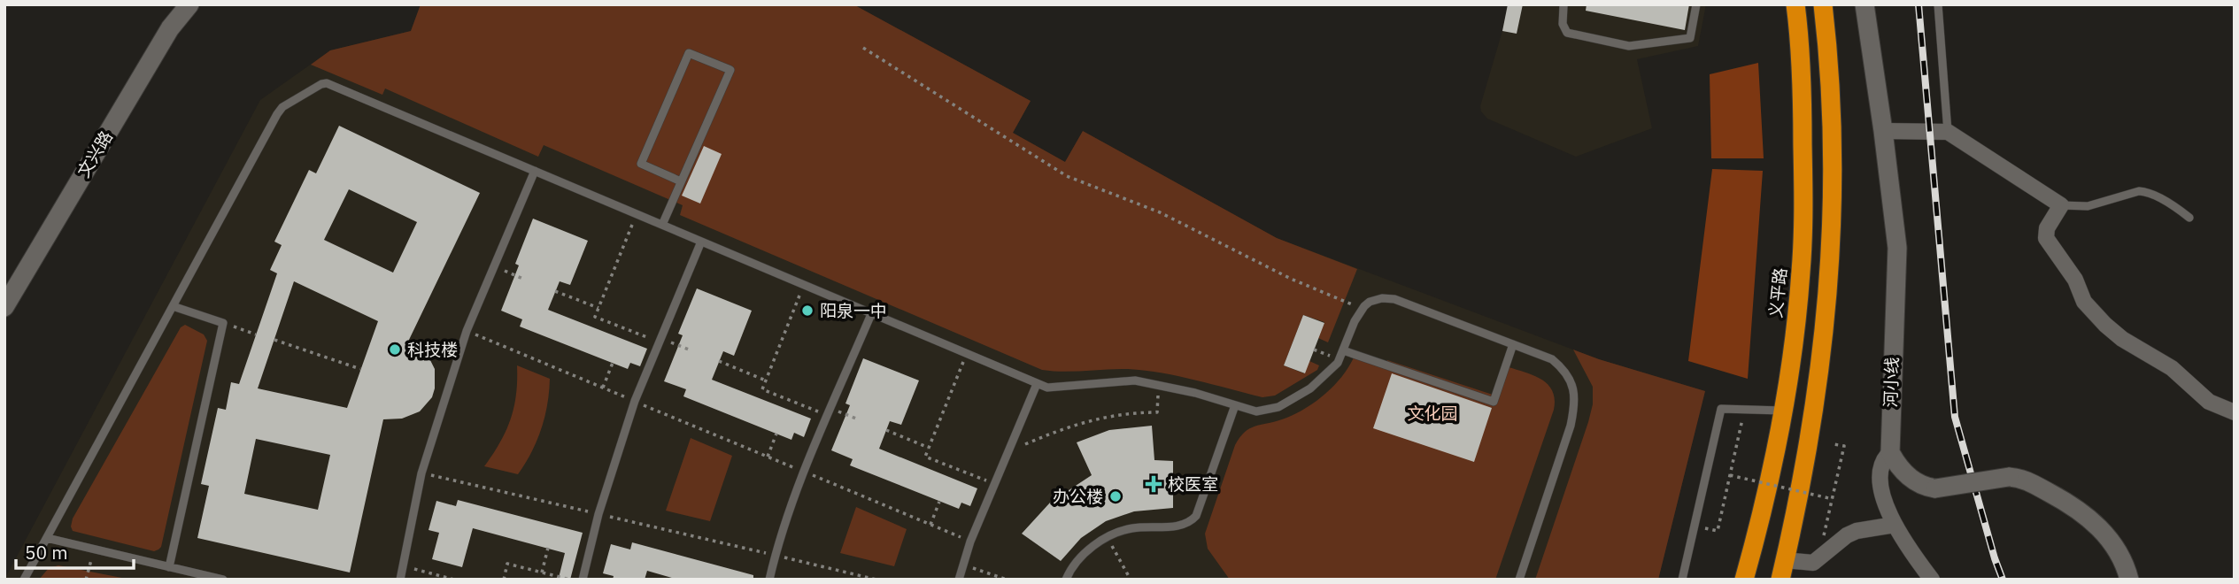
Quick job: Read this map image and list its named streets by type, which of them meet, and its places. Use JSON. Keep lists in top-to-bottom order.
{
  "streets": {
    "highway": ["义平路"],
    "street": ["文兴路", "河小线"]
  },
  "parks": ["文化园"],
  "places": {
    "other": ["阳泉一中", "科技楼", "办公楼"],
    "health": ["校医室"]
  },
  "scale_bar": "50 m"
}
